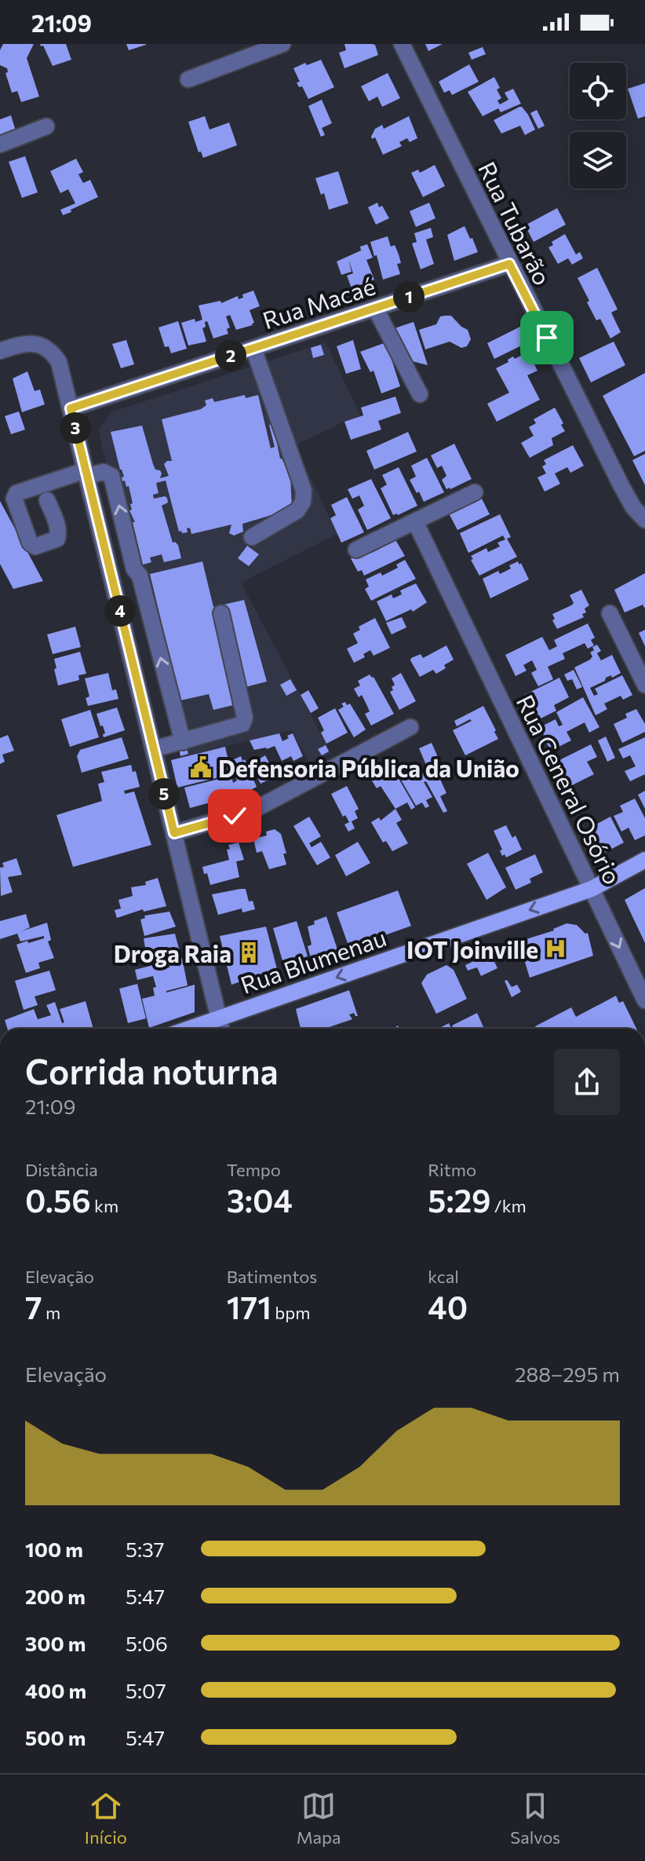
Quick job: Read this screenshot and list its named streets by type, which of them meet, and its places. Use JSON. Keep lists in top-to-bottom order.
{
  "streets": {
    "main road": ["Rua Blumenau"],
    "street": ["Rua Tubarão", "Rua Macaé", "Rua General Osório"]
  },
  "crossings": [
    ["Rua Tubarão", "Rua Macaé"],
    ["Rua General Osório", "Rua Blumenau"]
  ],
  "one_way": ["Rua Blumenau"],
  "places": {
    "public building": ["Defensoria Pública da União"],
    "hospital": ["IOT Joinville"],
    "building": ["Droga Raia"]
  },
  "page": {
    "status": "21:09",
    "pins": [
      "1",
      "2",
      "3",
      "4",
      "5"
    ],
    "heading": ["Corrida noturna", "21:09"],
    "stats": [
      ["Distância", "0.56 km"],
      ["Tempo", "3:04"],
      ["Ritmo", "5:29 /km"],
      ["Elevação", "7 m"],
      ["Batimentos", "171 bpm"],
      ["kcal", "40"]
    ],
    "chart": ["Elevação", "288–295 m"],
    "list": [
      {
        "name": "100 m",
        "note": "5:37"
      },
      {
        "name": "200 m",
        "note": "5:47"
      },
      {
        "name": "300 m",
        "note": "5:06"
      },
      {
        "name": "400 m",
        "note": "5:07"
      },
      {
        "name": "500 m",
        "note": "5:47"
      }
    ],
    "tabs": ["Início", "Mapa", "Salvos"]
  }
}
